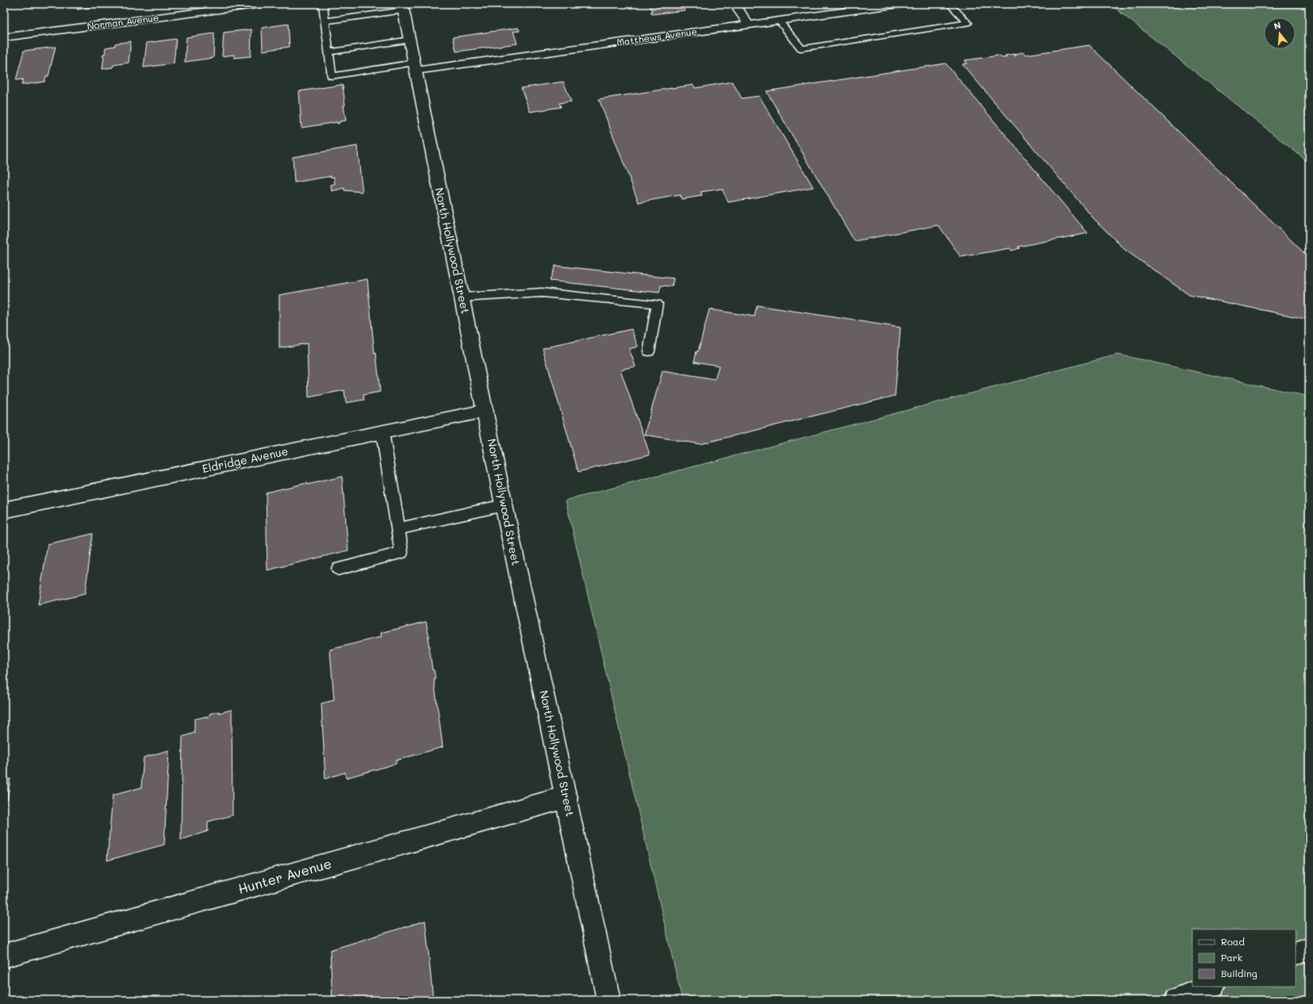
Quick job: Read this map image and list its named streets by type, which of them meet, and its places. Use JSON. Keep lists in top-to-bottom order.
{
  "streets": {
    "street": [
      "Norman Avenue",
      "Matthews Avenue",
      "North Hollywood Street",
      "Eldridge Avenue",
      "Hunter Avenue"
    ]
  },
  "crossings": [
    ["Matthews Avenue", "North Hollywood Street"],
    ["North Hollywood Street", "Eldridge Avenue"],
    ["North Hollywood Street", "Hunter Avenue"]
  ],
  "legend": ["Road", "Park", "Building"],
  "north": "top"
}
